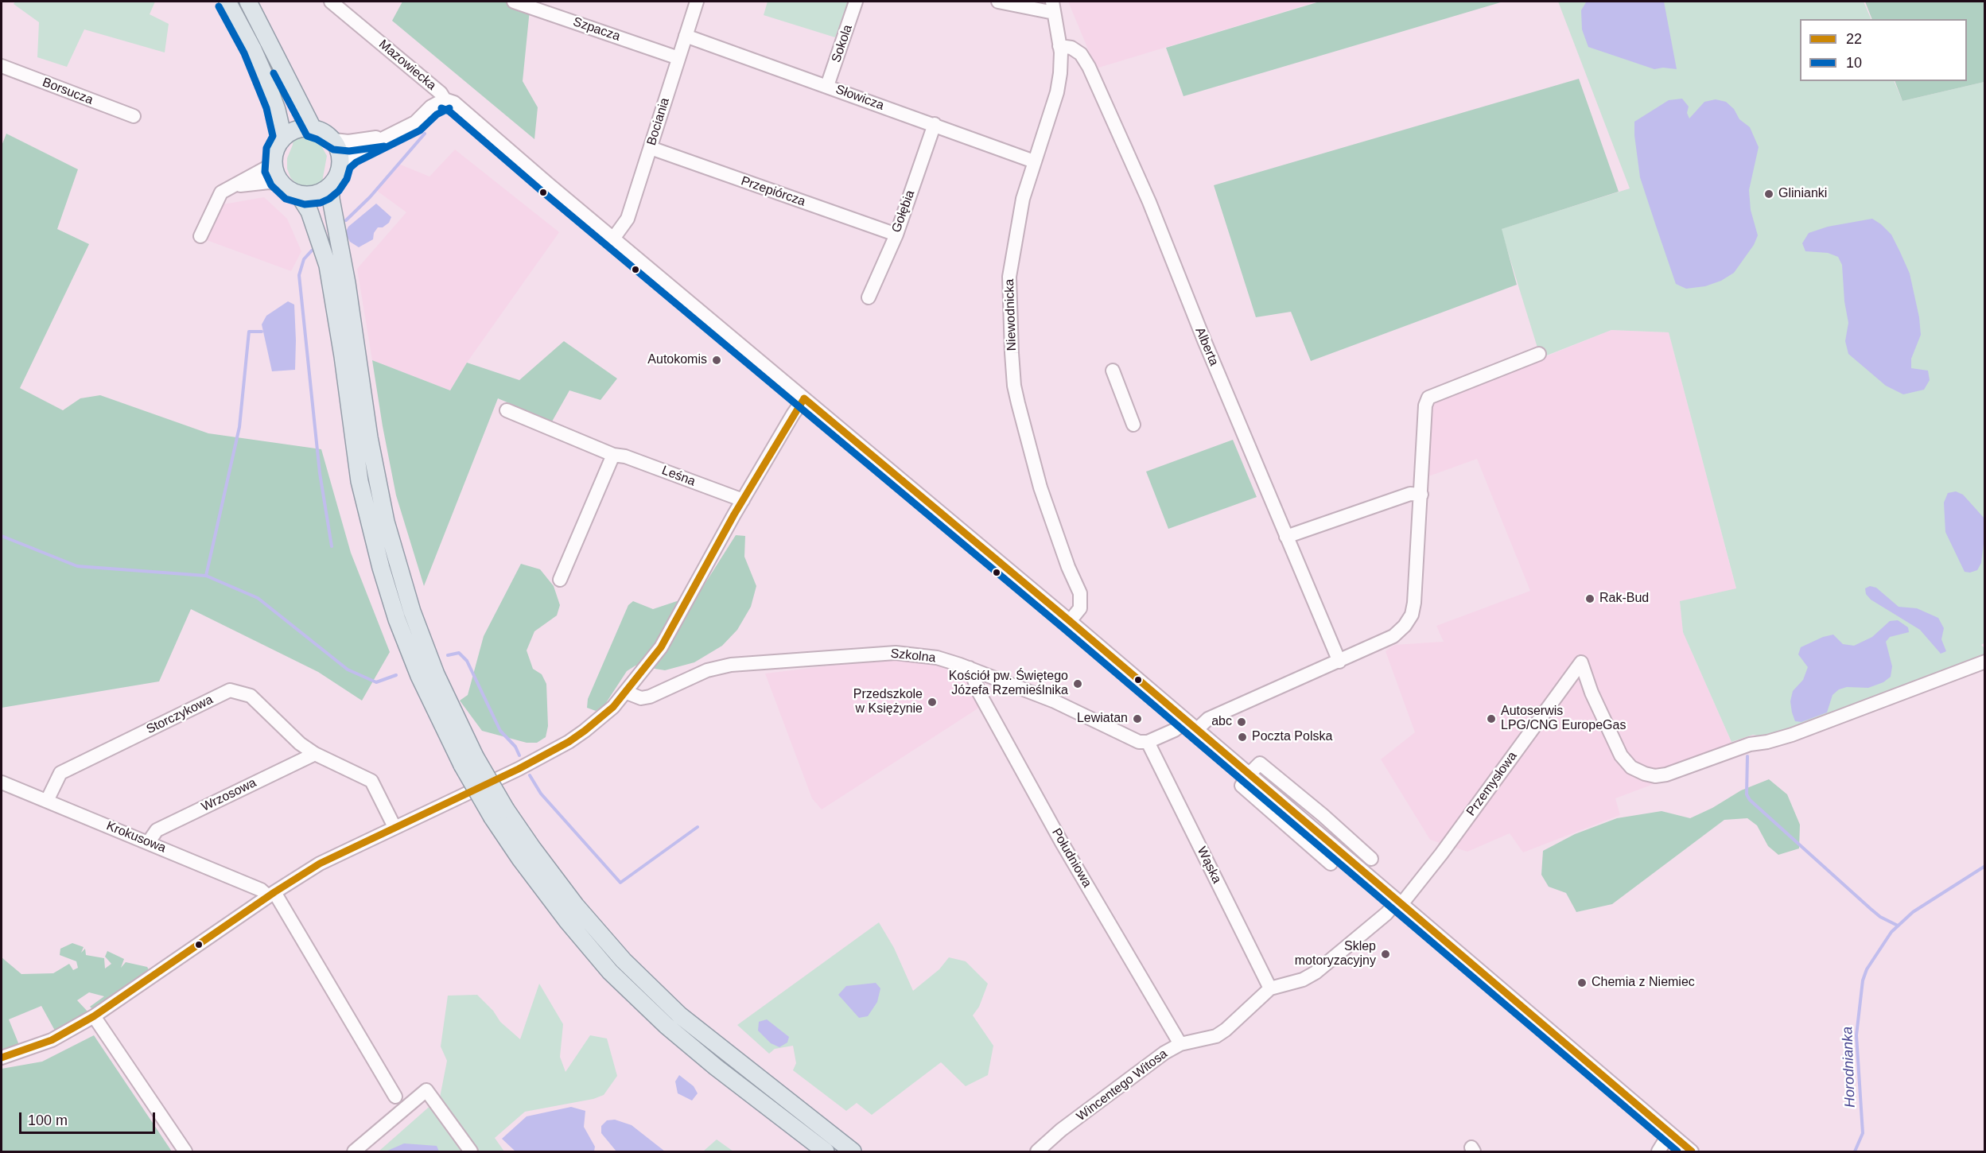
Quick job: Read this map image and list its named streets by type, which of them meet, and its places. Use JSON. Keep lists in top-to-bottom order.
{
  "streets": {
    "street": [
      "Szpacza",
      "Sokola",
      "Mazowiecka",
      "Borsucza",
      "Słowicza",
      "Bociania",
      "Przepiórcza",
      "Gołębia",
      "Niewodnicka",
      "Alberta",
      "Leśna",
      "Szkolna",
      "Storczykowa",
      "Przemysłowa",
      "Wrzosowa",
      "Krokusowa",
      "Południowa",
      "Wąska",
      "Wincentego Witosa"
    ]
  },
  "crossings": [
    ["Szpacza", "Bociania"],
    ["Sokola", "Słowicza"],
    ["Mazowiecka", "Bociania"],
    ["Mazowiecka", "Niewodnicka"],
    ["Mazowiecka", "Przemysłowa"],
    ["Mazowiecka", "Wincentego Witosa"],
    ["Słowicza", "Bociania"],
    ["Słowicza", "Gołębia"],
    ["Słowicza", "Niewodnicka"],
    ["Bociania", "Przepiórcza"],
    ["Przepiórcza", "Gołębia"],
    ["Niewodnicka", "Alberta"],
    ["Szkolna", "Południowa"],
    ["Szkolna", "Wąska"],
    ["Storczykowa", "Wrzosowa"],
    ["Storczykowa", "Krokusowa"],
    ["Przemysłowa", "Wincentego Witosa"],
    ["Wrzosowa", "Krokusowa"],
    ["Południowa", "Wincentego Witosa"],
    ["Wąska", "Wincentego Witosa"]
  ],
  "water": ["Horodnianka"],
  "places": [
    "Glinianki",
    "Autokomis",
    "Rak-Bud",
    "Kościół pw. Świętego Józefa Rzemieślnika",
    "Przedszkole w Księżynie",
    "Lewiatan",
    "Autoserwis LPG/CNG EuropeGas",
    "abc",
    "Poczta Polska",
    "Sklep motoryzacyjny",
    "Chemia z Niemiec"
  ],
  "lines": ["transit line 10", "transit line 22"],
  "legend": ["22", "10"],
  "scale_bar": "100 m"
}
